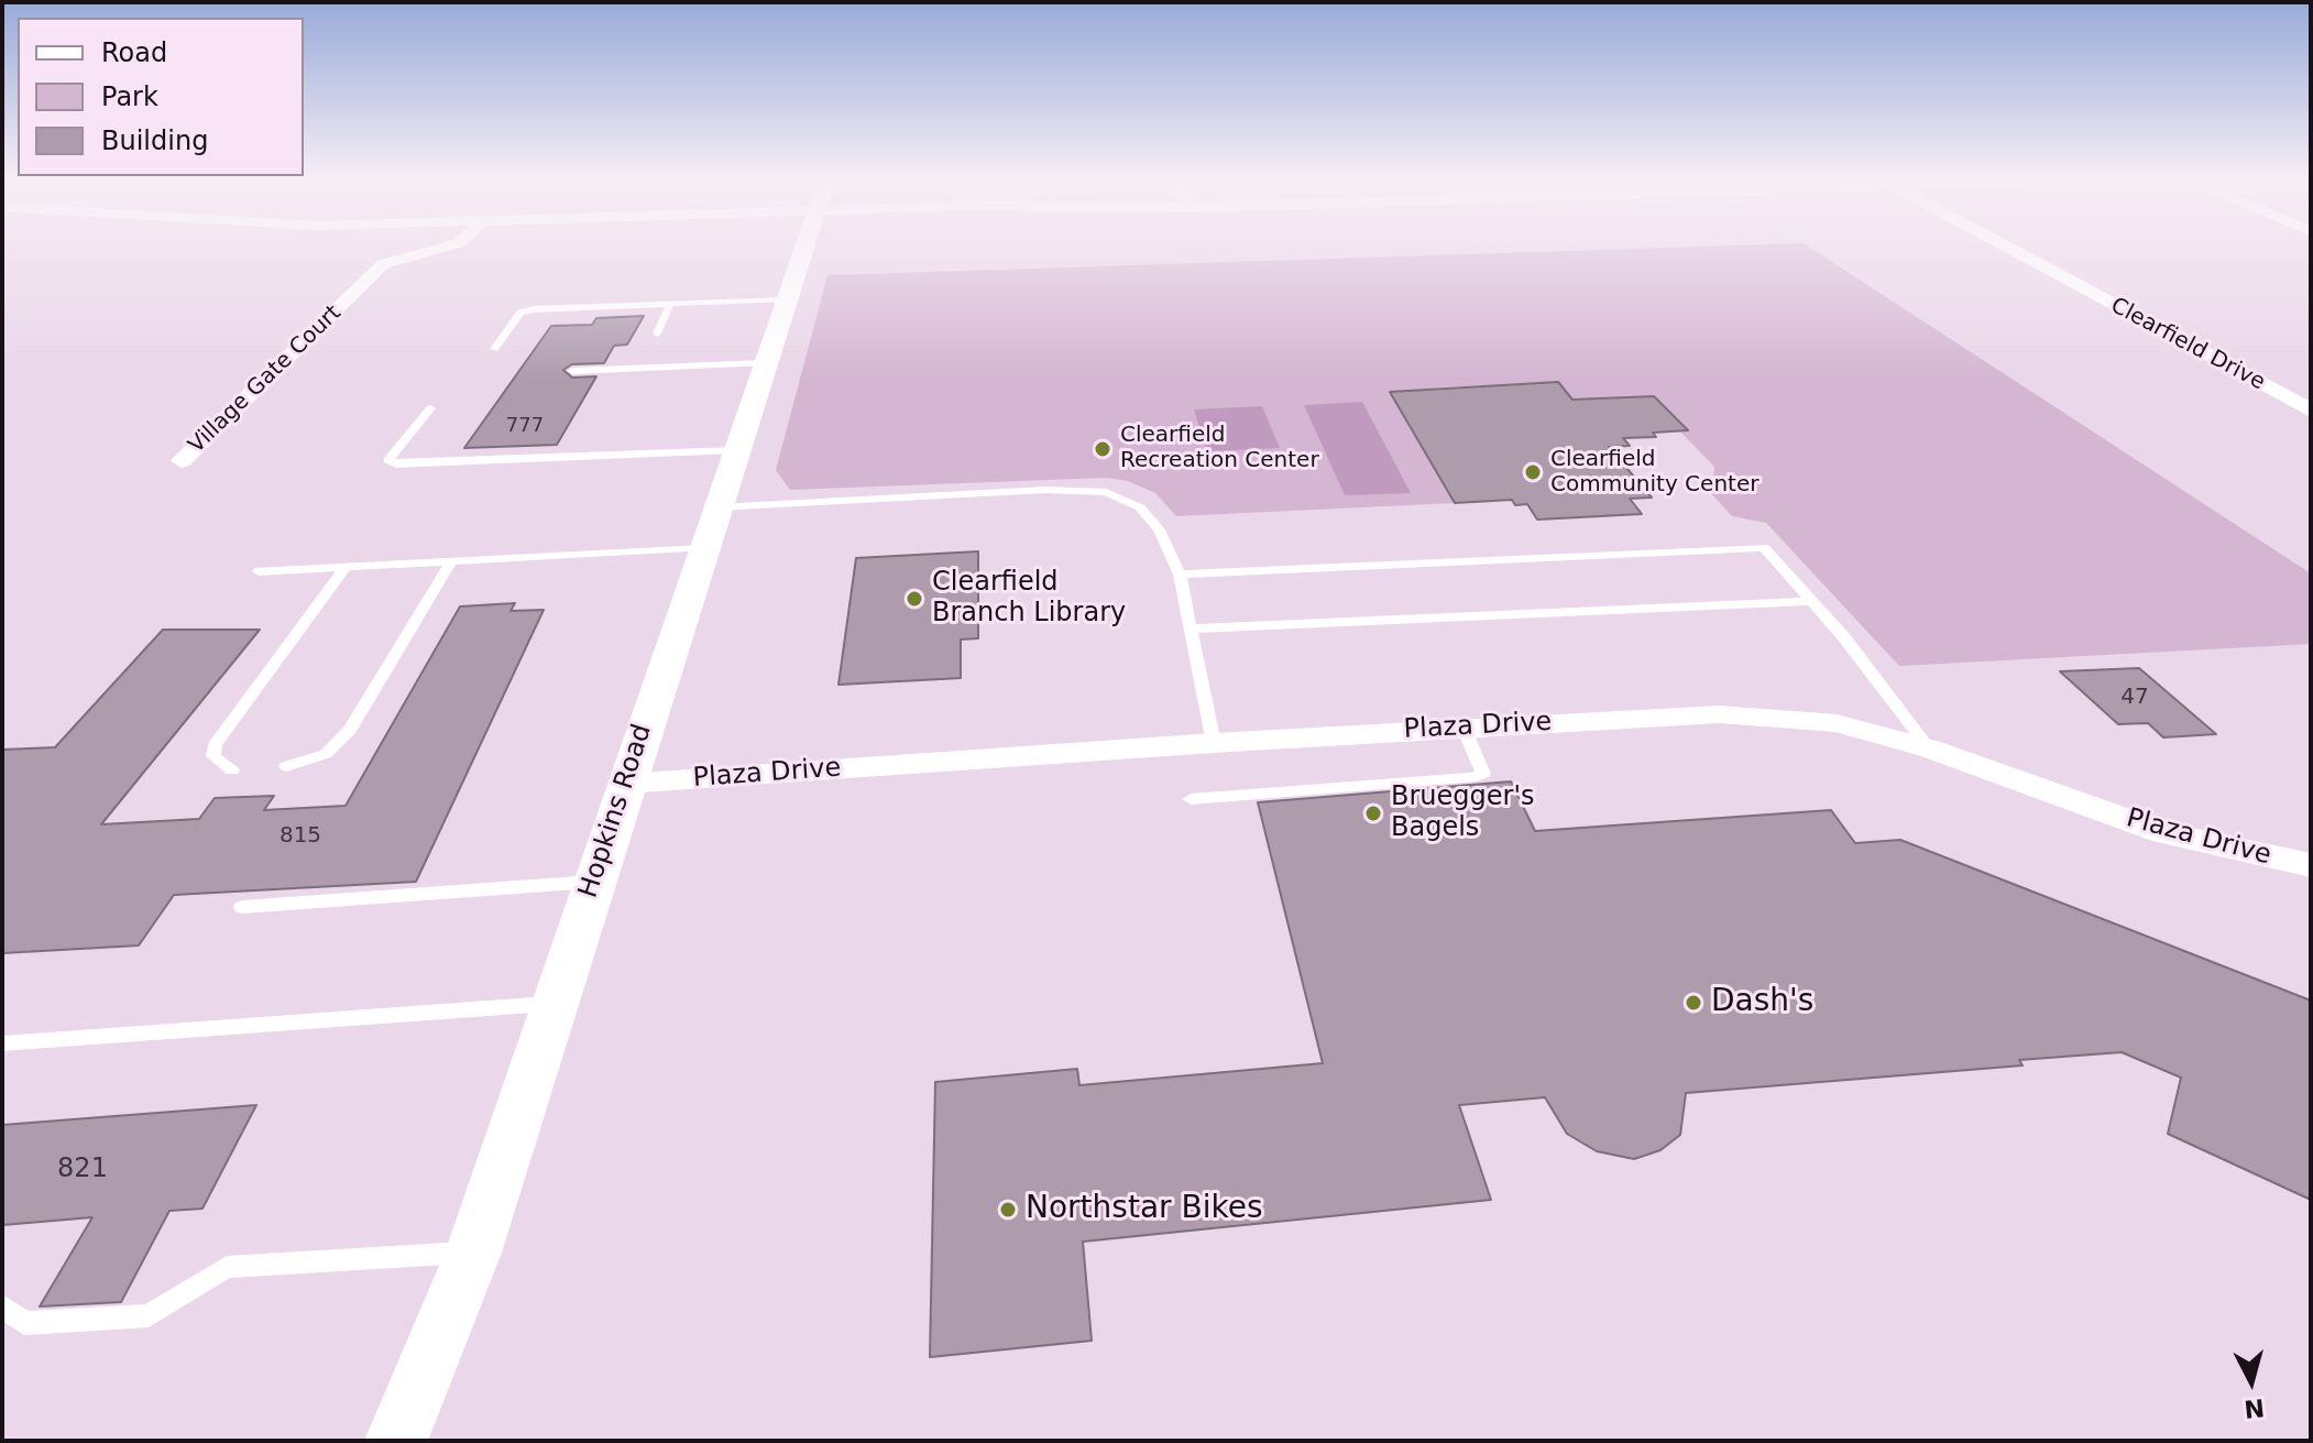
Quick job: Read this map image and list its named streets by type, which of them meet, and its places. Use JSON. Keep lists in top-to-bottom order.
{
  "streets": {
    "street": [
      "Clearfield Drive",
      "Village Gate Court",
      "Plaza Drive",
      "Hopkins Road"
    ]
  },
  "crossings": [
    ["Plaza Drive", "Hopkins Road"]
  ],
  "places": [
    "Clearfield Recreation Center",
    "Clearfield Community Center",
    "Clearfield Branch Library",
    "Bruegger's Bagels",
    "Dash's",
    "Northstar Bikes"
  ],
  "house_numbers": [
    "777",
    "47",
    "815",
    "821"
  ],
  "legend": ["Road", "Park", "Building"],
  "north": "bottom"
}
